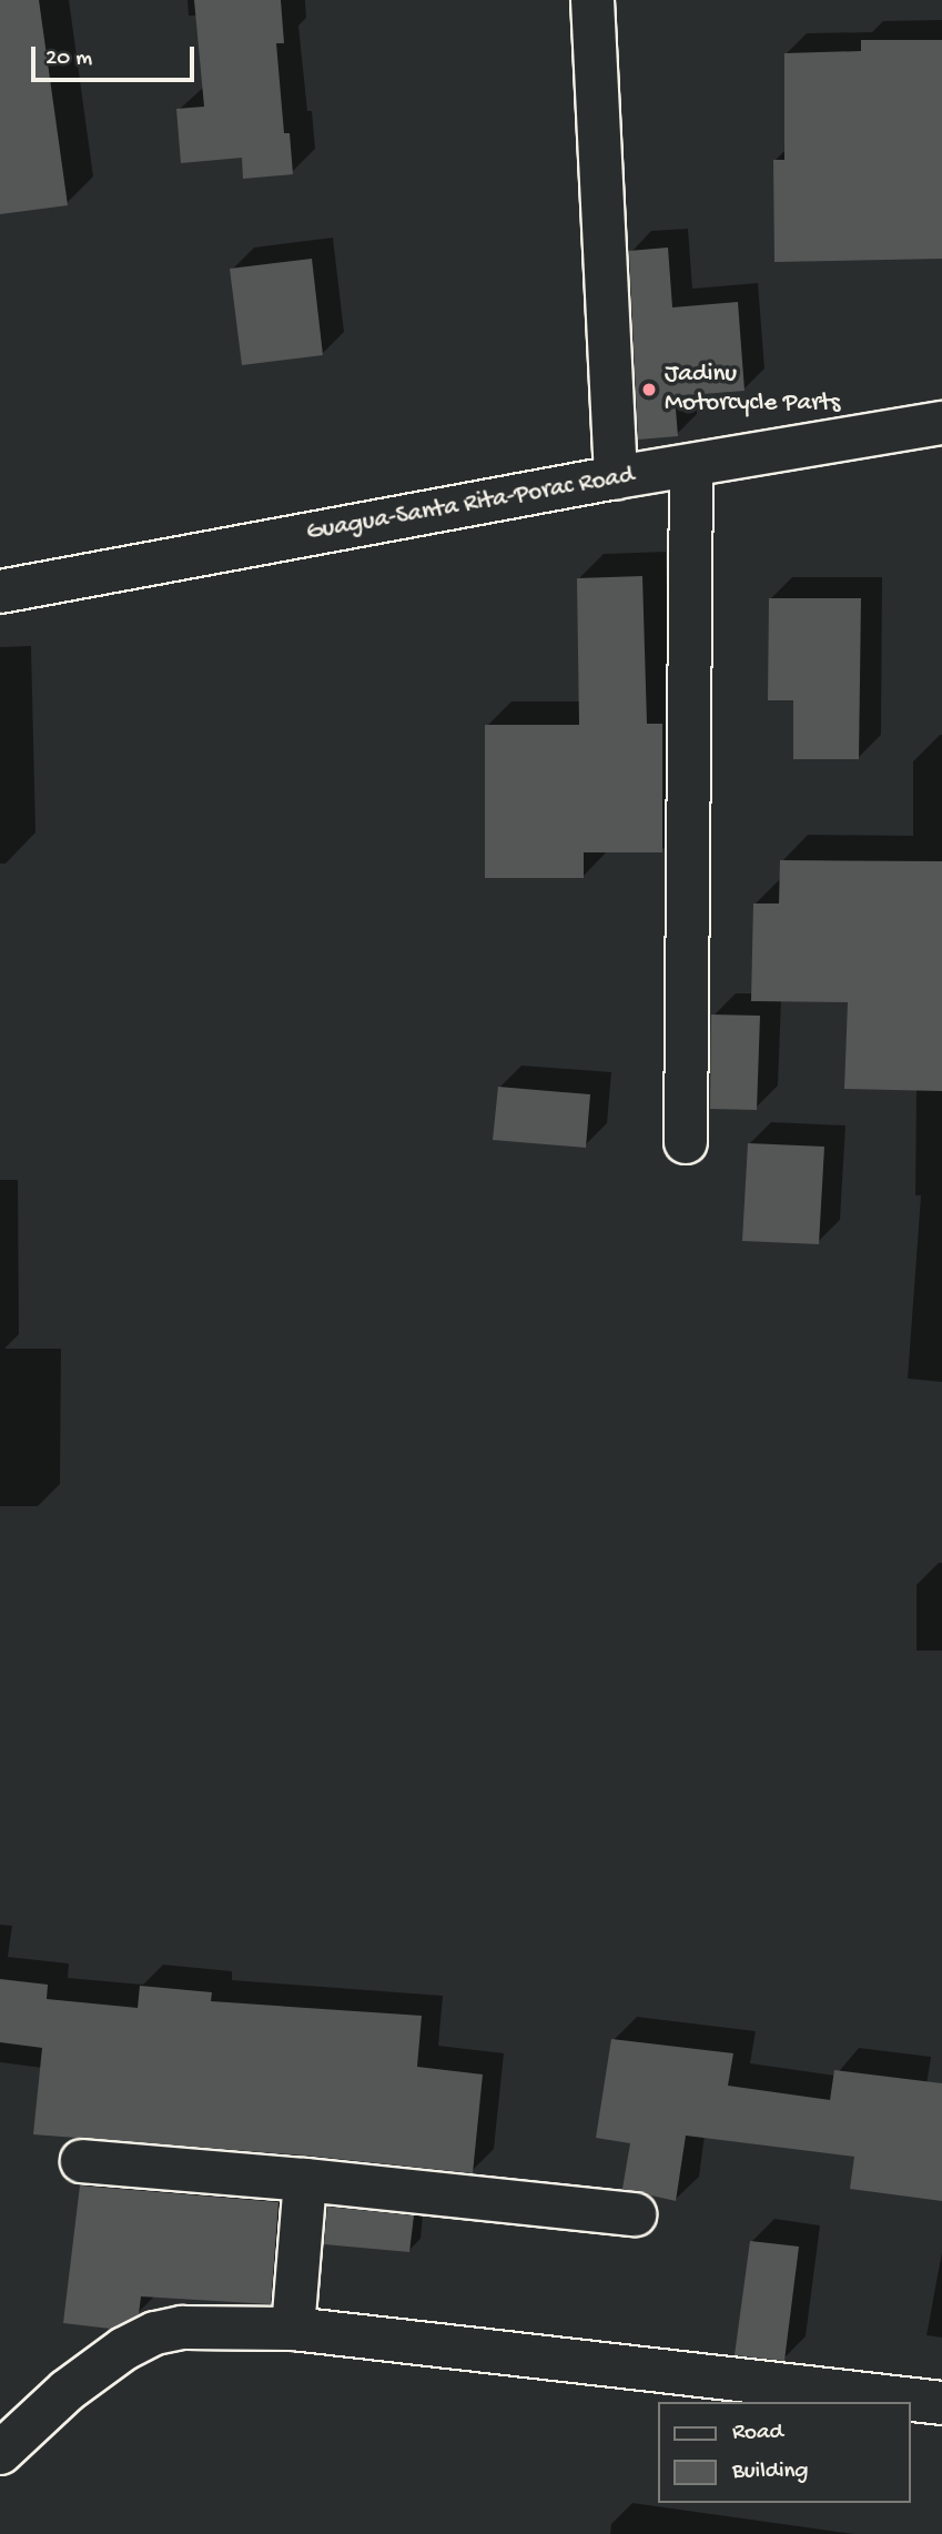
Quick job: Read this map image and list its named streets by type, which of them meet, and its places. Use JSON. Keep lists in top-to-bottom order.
{
  "streets": {
    "street": ["Guagua-Santa Rita-Porac Road"]
  },
  "places": ["Jadinu Motorcycle Parts"],
  "legend": ["Road", "Building"],
  "scale_bar": "20 m"
}
